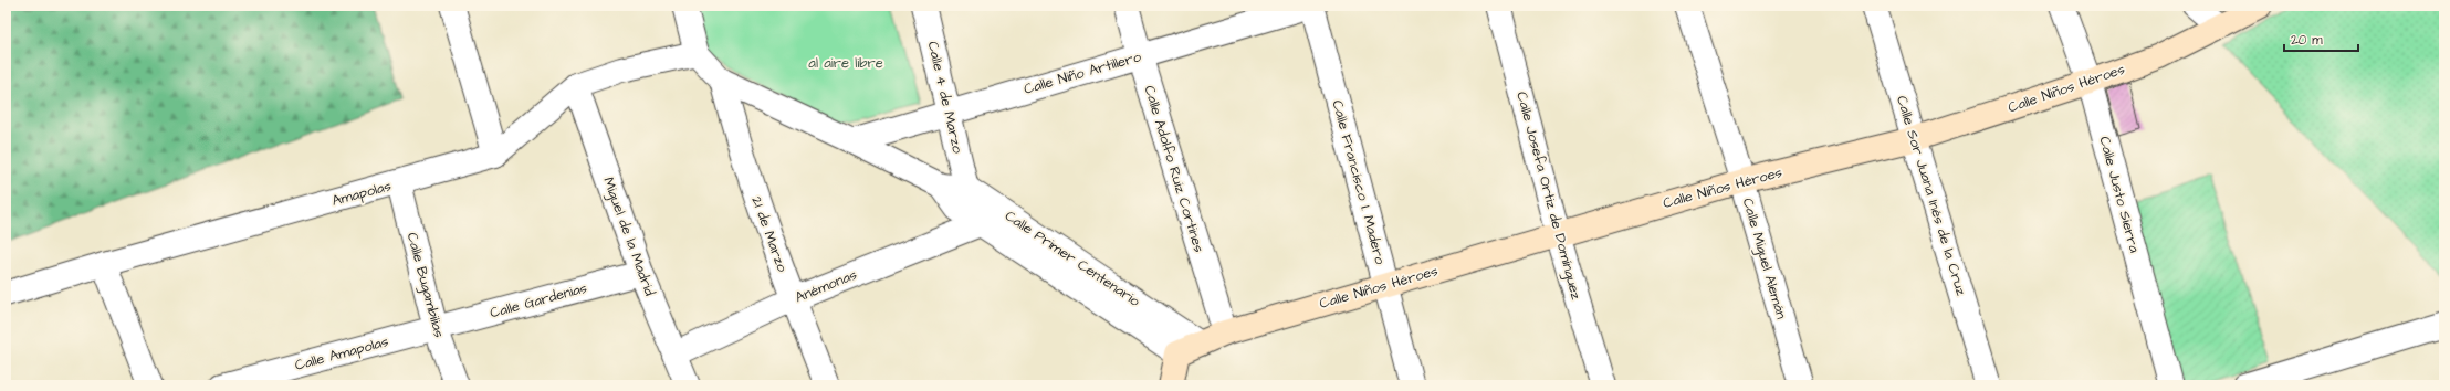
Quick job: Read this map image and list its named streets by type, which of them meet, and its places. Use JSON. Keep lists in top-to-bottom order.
{
  "streets": {
    "street": [
      "Calle Niño Artillero",
      "Calle Niños Héroes",
      "Calle 4 de Marzo",
      "Calle Adolfo Ruiz Cortines",
      "Calle Francisco I. Madero",
      "Amapolas",
      "Calle Justo Sierra",
      "Calle Josefa Ortiz de Domínguez",
      "Calle Sor Juana Inés de la Cruz",
      "21 de Marzo",
      "Miguel de la Madrid",
      "Calle Primer Centenario",
      "Calle Miguel Alemán",
      "Calle Bugambilias",
      "Anémonas",
      "Calle Gardenias",
      "Calle Amapolas"
    ]
  },
  "crossings": [
    ["Calle Niño Artillero", "Calle 4 de Marzo"],
    ["Calle Niño Artillero", "Calle Adolfo Ruiz Cortines"],
    ["Calle Niño Artillero", "Calle Francisco I. Madero"],
    ["Calle Niño Artillero", "Calle Primer Centenario"],
    ["Calle Niños Héroes", "Calle Adolfo Ruiz Cortines"],
    ["Calle Niños Héroes", "Calle Francisco I. Madero"],
    ["Calle Niños Héroes", "Calle Justo Sierra"],
    ["Calle Niños Héroes", "Calle Josefa Ortiz de Domínguez"],
    ["Calle Niños Héroes", "Calle Sor Juana Inés de la Cruz"],
    ["Calle Niños Héroes", "Calle Primer Centenario"],
    ["Calle Niños Héroes", "Calle Miguel Alemán"],
    ["Calle 4 de Marzo", "Calle Primer Centenario"],
    ["Amapolas", "Miguel de la Madrid"],
    ["Amapolas", "Calle Primer Centenario"],
    ["Amapolas", "Calle Bugambilias"],
    ["21 de Marzo", "Calle Primer Centenario"],
    ["21 de Marzo", "Anémonas"],
    ["Miguel de la Madrid", "Anémonas"],
    ["Miguel de la Madrid", "Calle Gardenias"],
    ["Calle Primer Centenario", "Anémonas"],
    ["Calle Bugambilias", "Calle Gardenias"],
    ["Calle Bugambilias", "Calle Amapolas"],
    ["Calle Gardenias", "Calle Amapolas"]
  ],
  "parks": ["al aire libre"],
  "scale_bar": "20 m"
}
